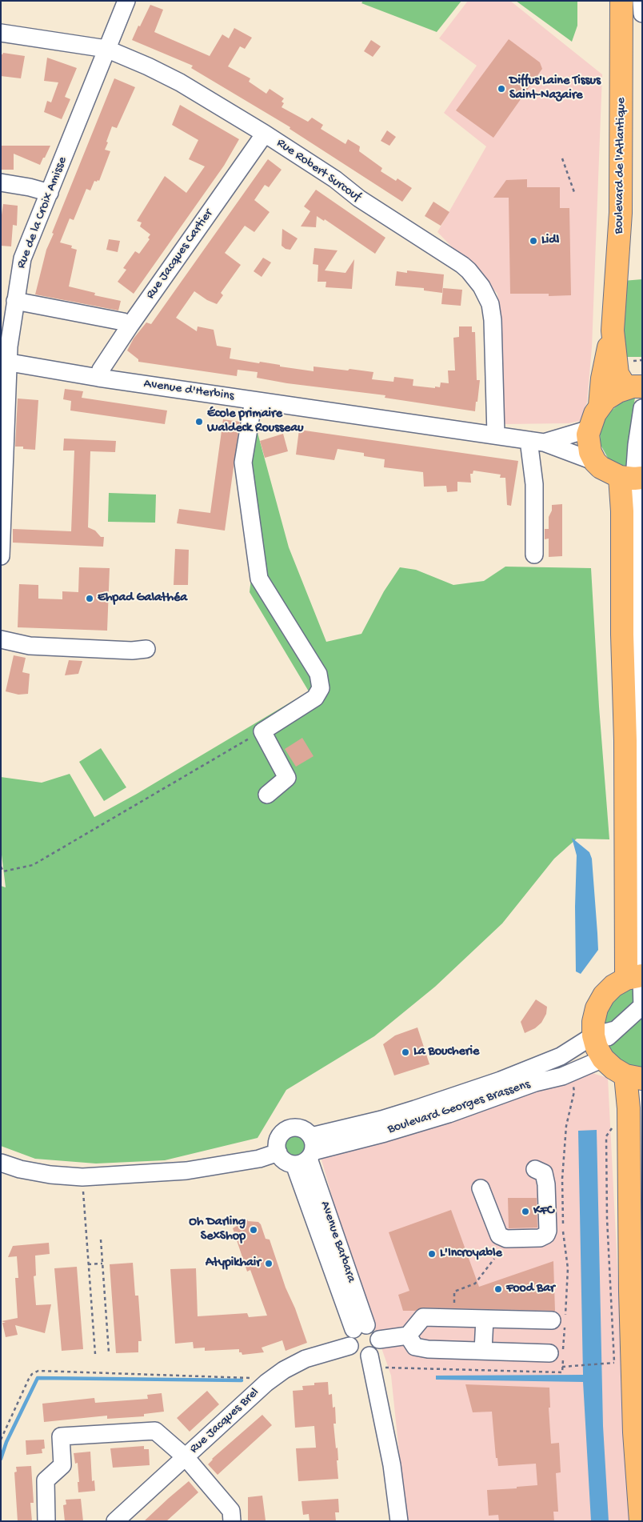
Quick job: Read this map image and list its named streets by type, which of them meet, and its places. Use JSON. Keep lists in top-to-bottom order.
{
  "streets": {
    "main road": ["Boulevard de l'Atlantique"],
    "street": [
      "Rue Robert Surcouf",
      "Rue de la Croix Amisse",
      "Rue Jacques Cartier",
      "Avenue d'Herbins",
      "Boulevard Georges Brassens",
      "Avenue Barbara",
      "Rue Jacques Brel"
    ]
  },
  "crossings": [
    ["Rue Robert Surcouf", "Rue de la Croix Amisse"],
    ["Rue Robert Surcouf", "Rue Jacques Cartier"],
    ["Rue Robert Surcouf", "Avenue d'Herbins"],
    ["Rue de la Croix Amisse", "Avenue d'Herbins"],
    ["Rue Jacques Cartier", "Avenue d'Herbins"],
    ["Boulevard Georges Brassens", "Avenue Barbara"],
    ["Avenue Barbara", "Rue Jacques Brel"]
  ],
  "places": [
    "Diffus'Laine Tissus Saint-Nazaire",
    "Lidl",
    "École primaire Waldeck Rousseau",
    "Ehpad Galathéa",
    "La Boucherie",
    "KFC",
    "Oh Darling SexShop",
    "L'Incroyable",
    "Atypikhair",
    "Food Bar"
  ]
}
